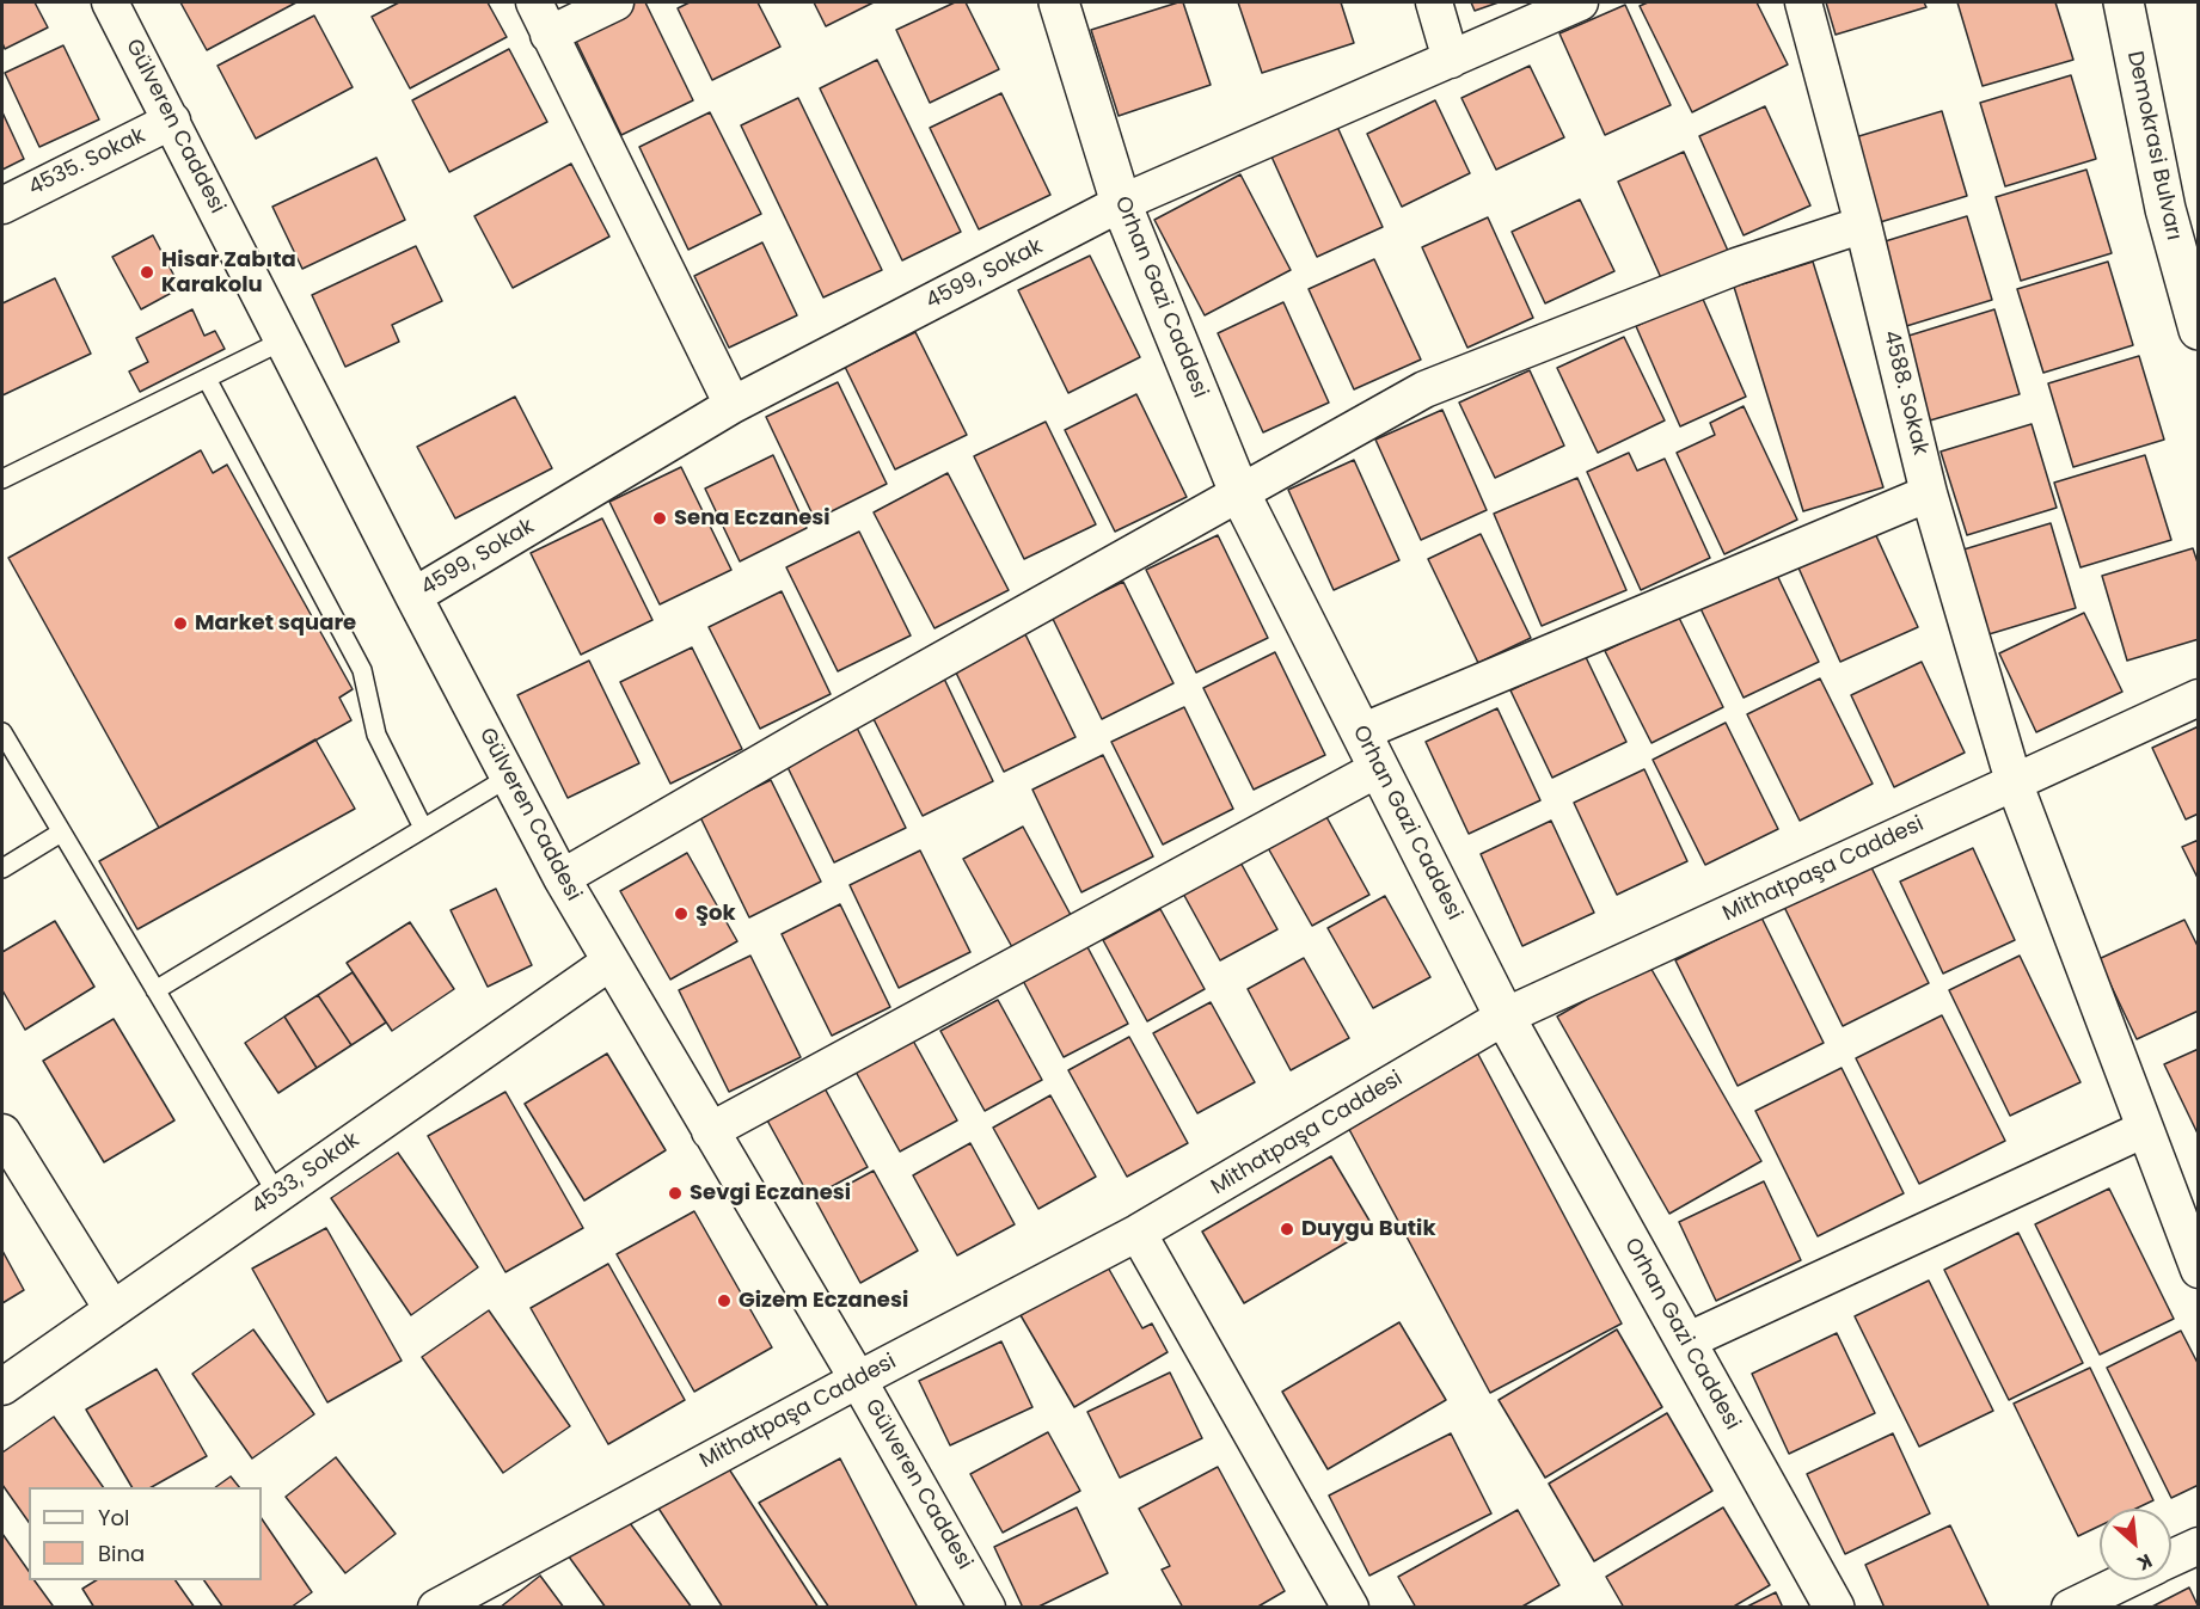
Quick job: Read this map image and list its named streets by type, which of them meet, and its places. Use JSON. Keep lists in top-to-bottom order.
{
  "streets": {
    "street": [
      "Gülveren Caddesi",
      "Demokrasi Bulvarı",
      "4535. Sokak",
      "4599, Sokak",
      "Orhan Gazi Caddesi",
      "4588. Sokak",
      "Mithatpaşa Caddesi",
      "4533, Sokak"
    ]
  },
  "crossings": [
    ["Gülveren Caddesi", "4535. Sokak"],
    ["Gülveren Caddesi", "4599, Sokak"],
    ["Gülveren Caddesi", "Mithatpaşa Caddesi"],
    ["Gülveren Caddesi", "4533, Sokak"],
    ["4599, Sokak", "Orhan Gazi Caddesi"],
    ["Orhan Gazi Caddesi", "Mithatpaşa Caddesi"],
    ["4588. Sokak", "Mithatpaşa Caddesi"]
  ],
  "places": [
    "Hisar Zabıta Karakolu",
    "Sena Eczanesi",
    "Market square",
    "Şok",
    "Sevgi Eczanesi",
    "Duygu Butik",
    "Gizem Eczanesi"
  ],
  "legend": ["Yol", "Bina"],
  "north": "bottom right"
}
